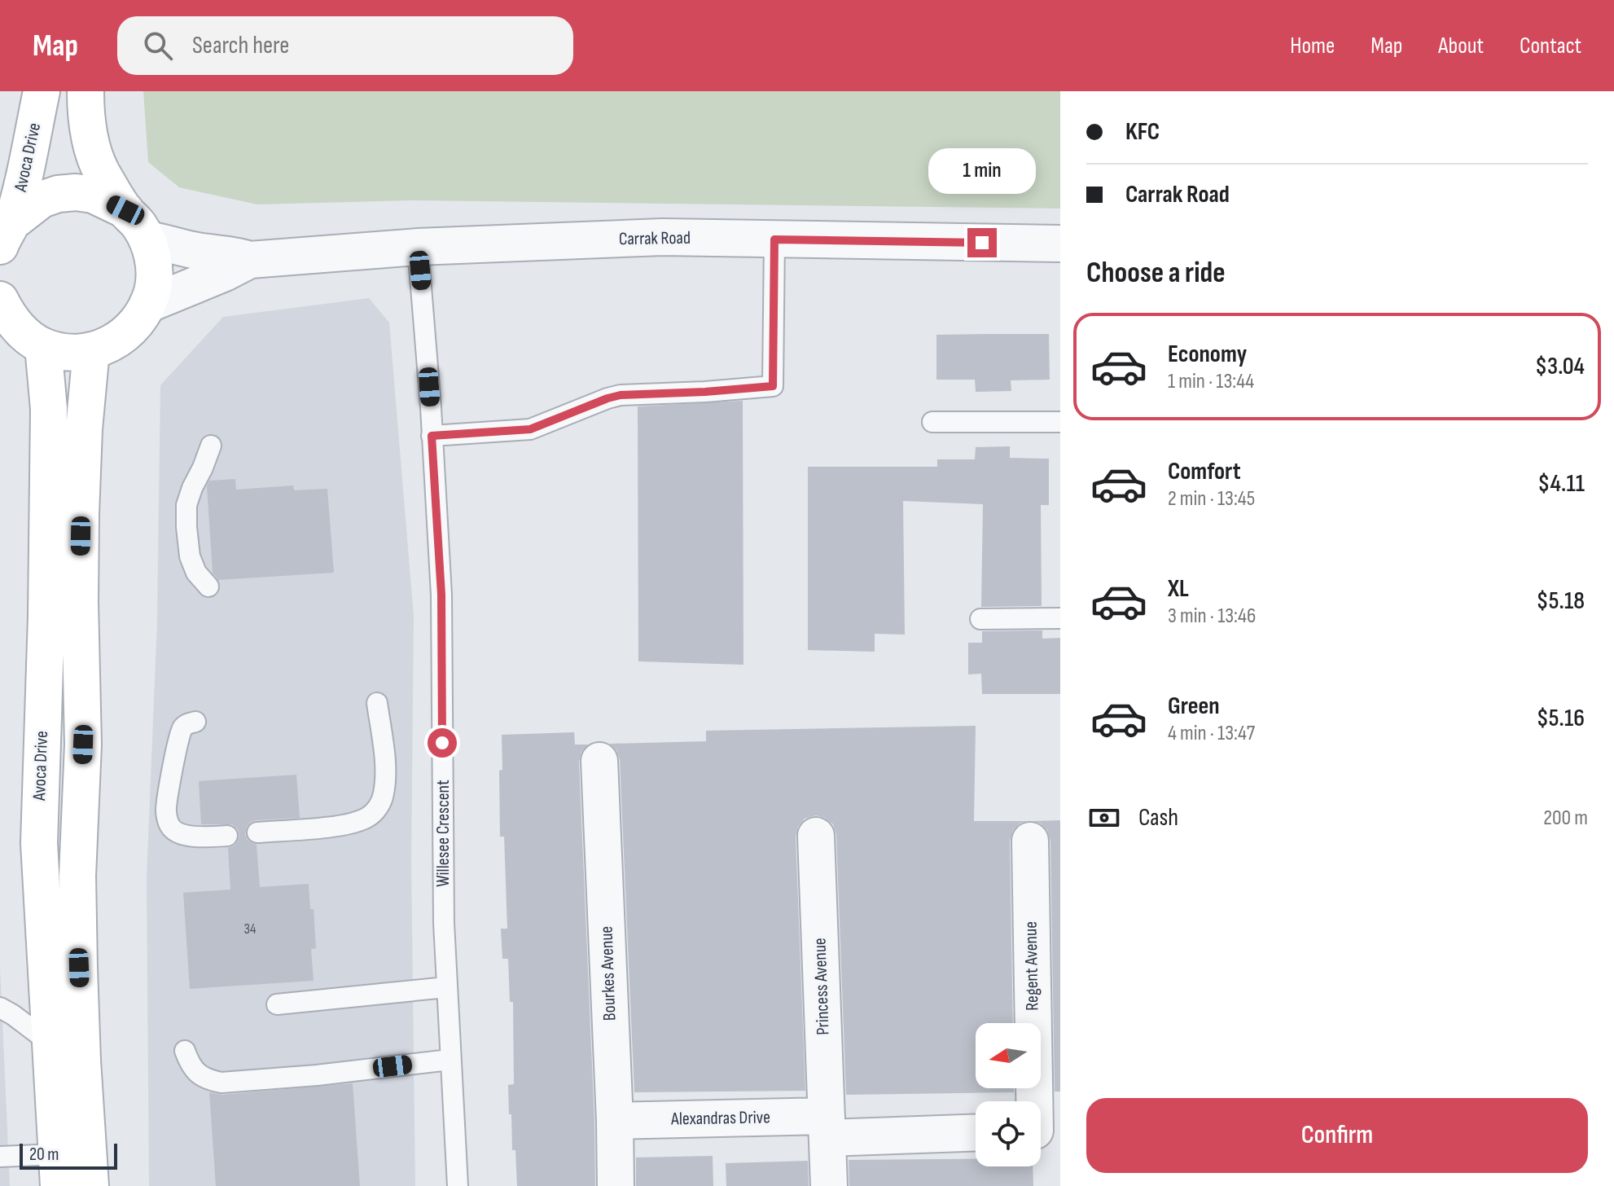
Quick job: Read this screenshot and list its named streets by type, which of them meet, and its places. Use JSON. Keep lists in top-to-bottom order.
{
  "streets": {
    "main road": ["Avoca Drive"],
    "street": [
      "Carrak Road",
      "Regent Avenue",
      "Bourkes Avenue",
      "Princess Avenue",
      "Alexandras Drive"
    ],
    "lane": ["Willesee Crescent"]
  },
  "crossings": [
    ["Avoca Drive", "Carrak Road"],
    ["Carrak Road", "Willesee Crescent"],
    ["Bourkes Avenue", "Alexandras Drive"],
    ["Princess Avenue", "Alexandras Drive"]
  ],
  "house_numbers": ["34"],
  "scale_bar": "20 m",
  "north": "left",
  "page": {
    "header": "Map",
    "search": "Search here",
    "nav": [
      "Home",
      "Map",
      "About",
      "Contact"
    ],
    "banner": ["KFC", "Carrak Road"],
    "bubble": "1 min",
    "heading": "Choose a ride",
    "list": [
      {
        "name": "Economy",
        "note": "1 min · 13:44",
        "value": "$3.04"
      },
      {
        "name": "Comfort",
        "note": "2 min · 13:45",
        "value": "$4.11"
      },
      {
        "name": "XL",
        "note": "3 min · 13:46",
        "value": "$5.18"
      },
      {
        "name": "Green",
        "note": "4 min · 13:47",
        "value": "$5.16"
      }
    ],
    "pay": ["Cash", "200 m"],
    "buttons": "Confirm",
    "scale": "20 m"
  }
}
